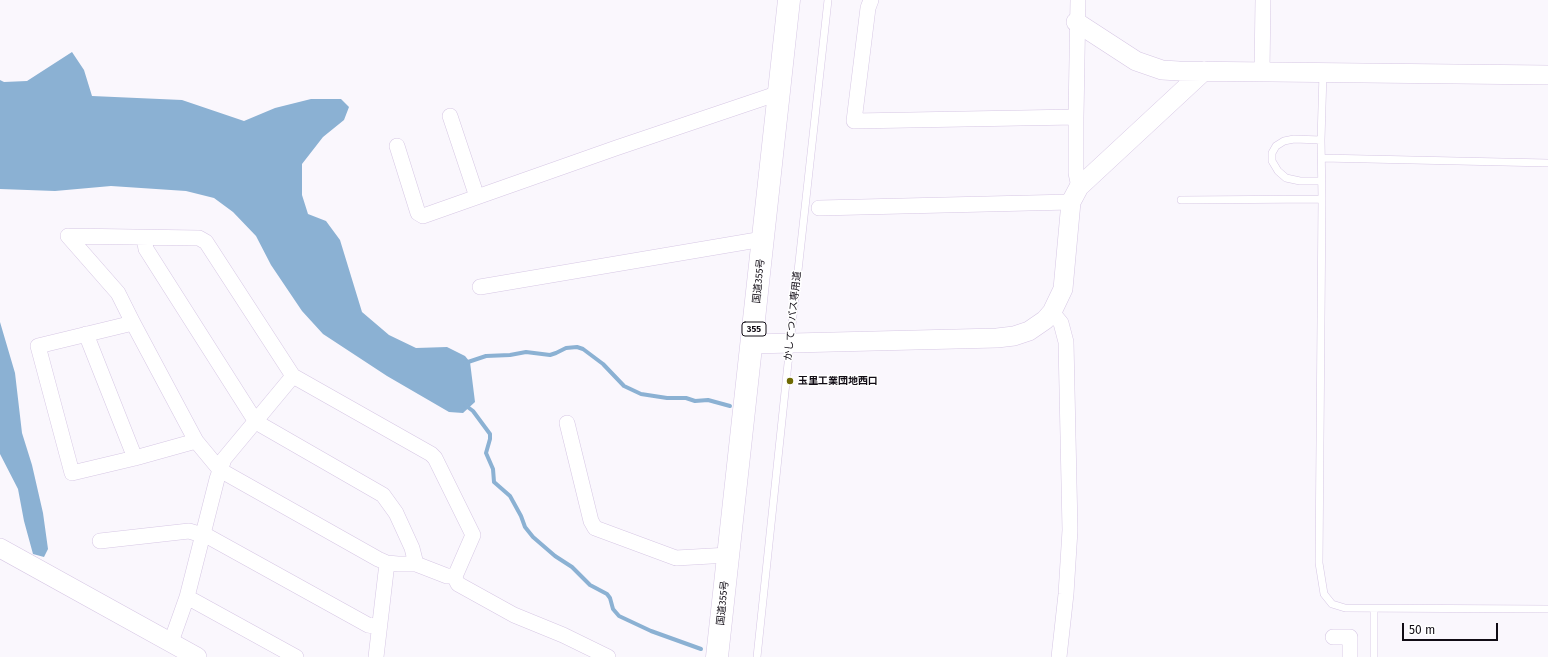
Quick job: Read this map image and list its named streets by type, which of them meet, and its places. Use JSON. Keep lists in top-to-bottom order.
{
  "streets": {
    "highway": ["国道355号", "355"],
    "lane": ["かしてつバス専用道"]
  },
  "places": ["玉里工業団地西口"],
  "scale_bar": "50 m"
}
